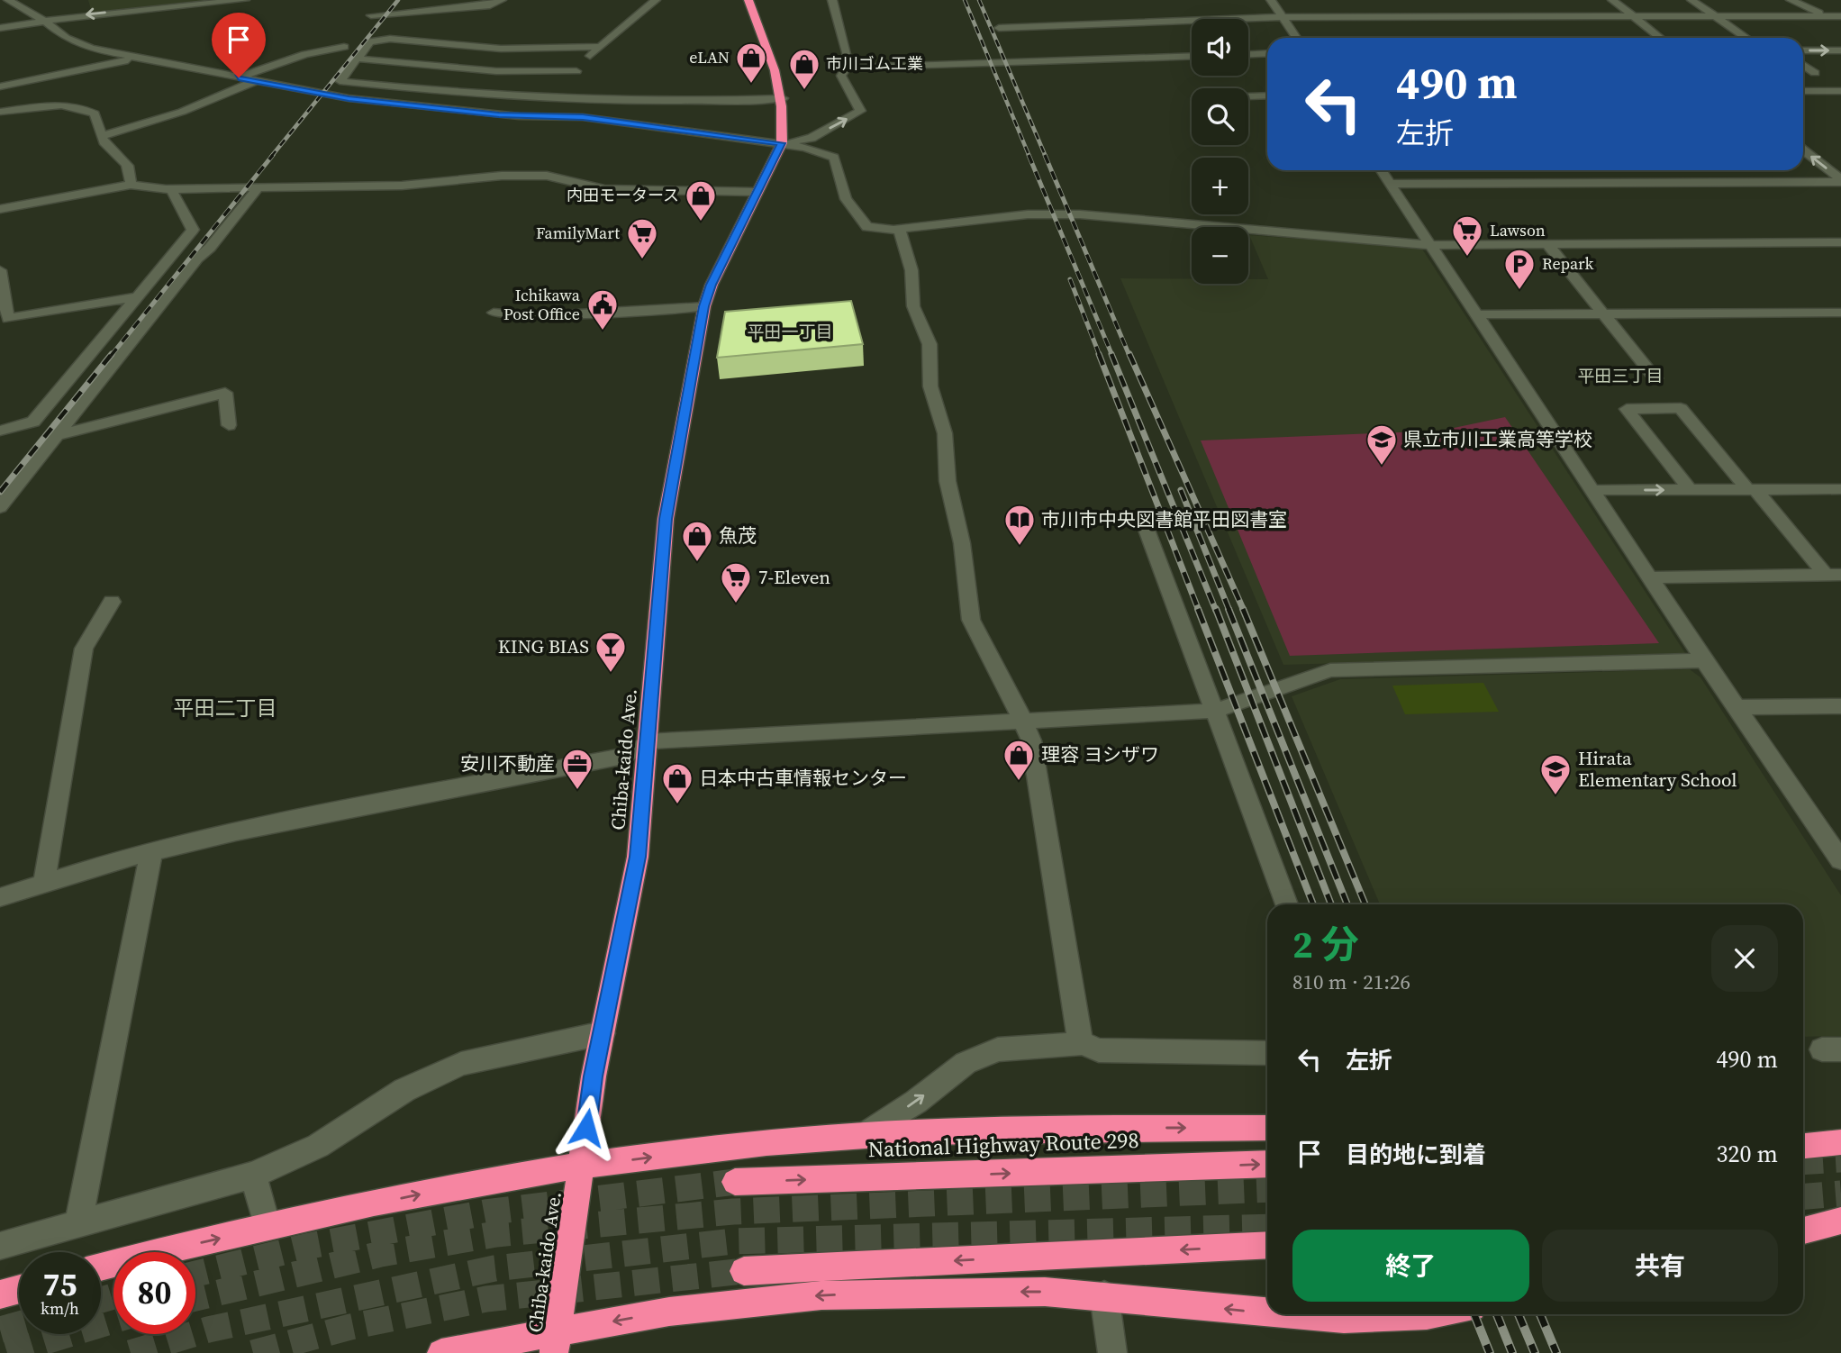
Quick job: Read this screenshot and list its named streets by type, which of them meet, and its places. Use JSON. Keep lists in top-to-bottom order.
{
  "streets": {
    "highway": ["Chiba-kaido Ave.", "National Highway Route 298"]
  },
  "districts": ["平田一丁目", "平田三丁目", "平田二丁目"],
  "places": {
    "shop": [
      "eLAN",
      "市川ゴム工業",
      "内田モータース",
      "魚茂",
      "理容 ヨシザワ",
      "日本中古車情報センター"
    ],
    "supermarket": ["Lawson", "FamilyMart", "7-Eleven"],
    "parking": ["Repark"],
    "public building": ["Ichikawa Post Office"],
    "school or university": ["県立市川工業高等学校", "Hirata Elementary School"],
    "library": ["市川市中央図書館平田図書室"],
    "bar": ["KING BIAS"],
    "office": ["安川不動産"]
  },
  "page": {
    "map_buttons": ["+", "−"],
    "turn": ["490 m", "左折"],
    "heading": ["2 分", "810 m · 21:26"],
    "list": [
      {
        "name": "左折",
        "value": "490 m"
      },
      {
        "name": "目的地に到着",
        "value": "320 m"
      }
    ],
    "buttons": ["終了", "共有"],
    "speed": "75 km/h",
    "limit": "80"
  }
}
